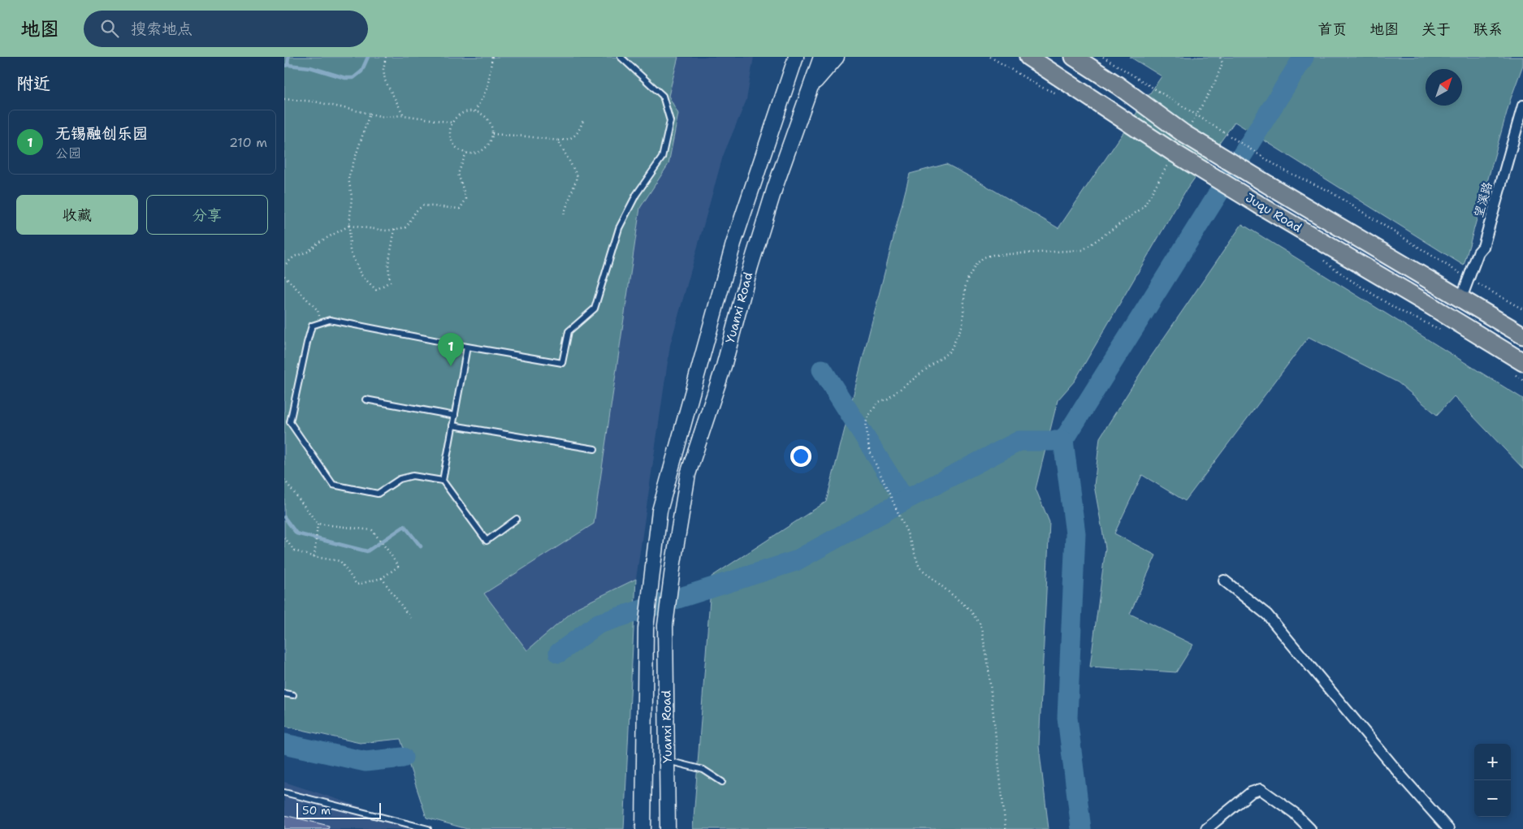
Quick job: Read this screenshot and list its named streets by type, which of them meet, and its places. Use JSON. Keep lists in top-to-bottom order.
{
  "streets": {
    "highway": ["Juqu Road"],
    "main road": ["Yuanxi Road"],
    "street": ["望溪路"]
  },
  "crossings": [
    ["望溪路", "Juqu Road"]
  ],
  "scale_bar": "50 m",
  "north": "top right",
  "page": {
    "header": "地图",
    "search": "搜索地点",
    "nav": [
      "首页",
      "地图",
      "关于",
      "联系"
    ],
    "heading": "附近",
    "list": [
      {
        "mark": "1",
        "name": "无锡融创乐园",
        "note": "公园",
        "value": "210 m"
      }
    ],
    "buttons": ["收藏", "分享"],
    "pins": "1",
    "map_buttons": ["+", "−"],
    "scale": "50 m"
  }
}
